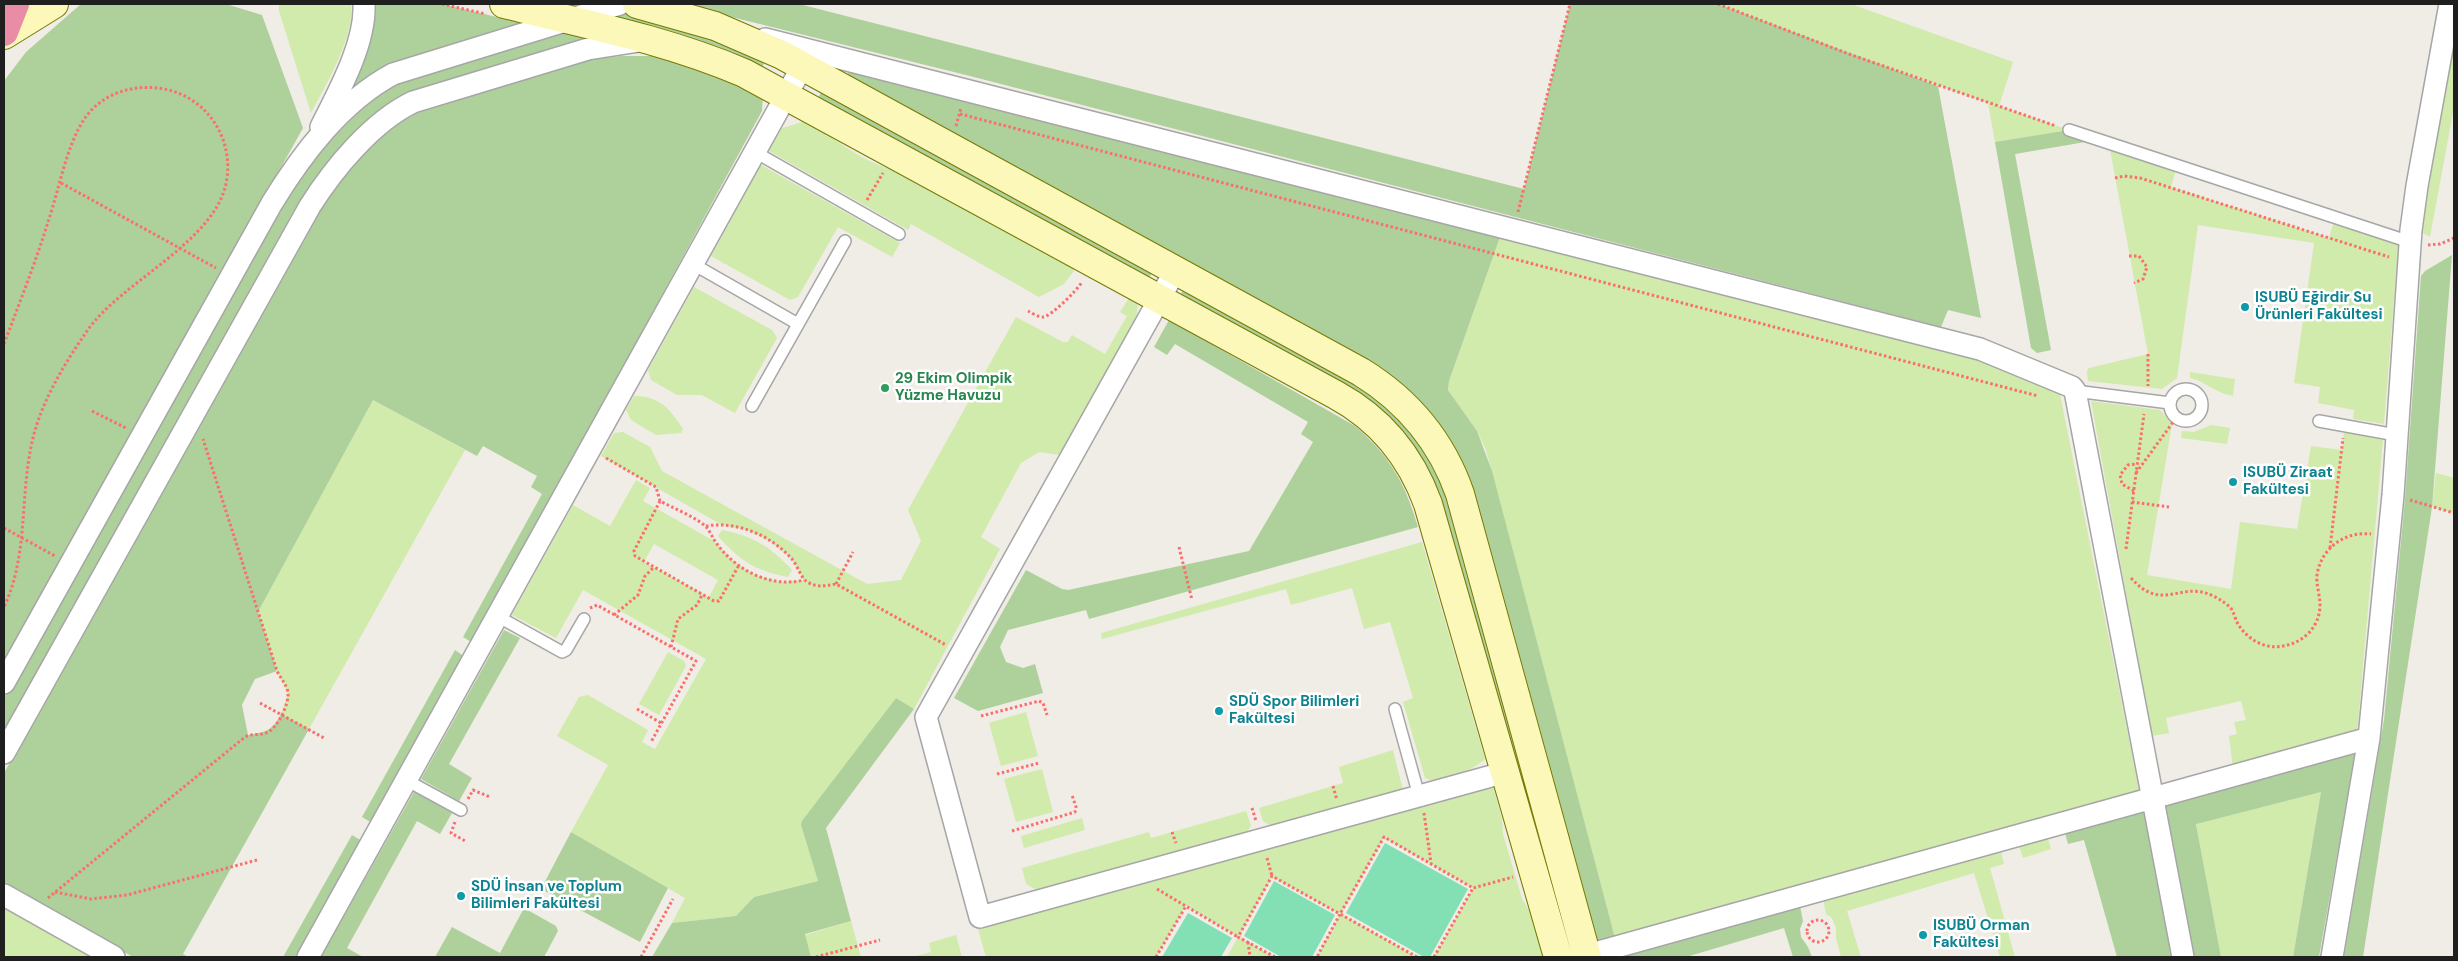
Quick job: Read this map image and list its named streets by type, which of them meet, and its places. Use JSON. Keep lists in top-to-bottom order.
{
  "places": [
    "ISUBÜ Eğirdir Su Ürünleri Fakültesi",
    "29 Ekim Olimpik Yüzme Havuzu",
    "ISUBÜ Ziraat Fakültesi",
    "SDÜ Spor Bilimleri Fakültesi",
    "SDÜ İnsan ve Toplum Bilimleri Fakültesi",
    "ISUBÜ Orman Fakültesi"
  ]
}
